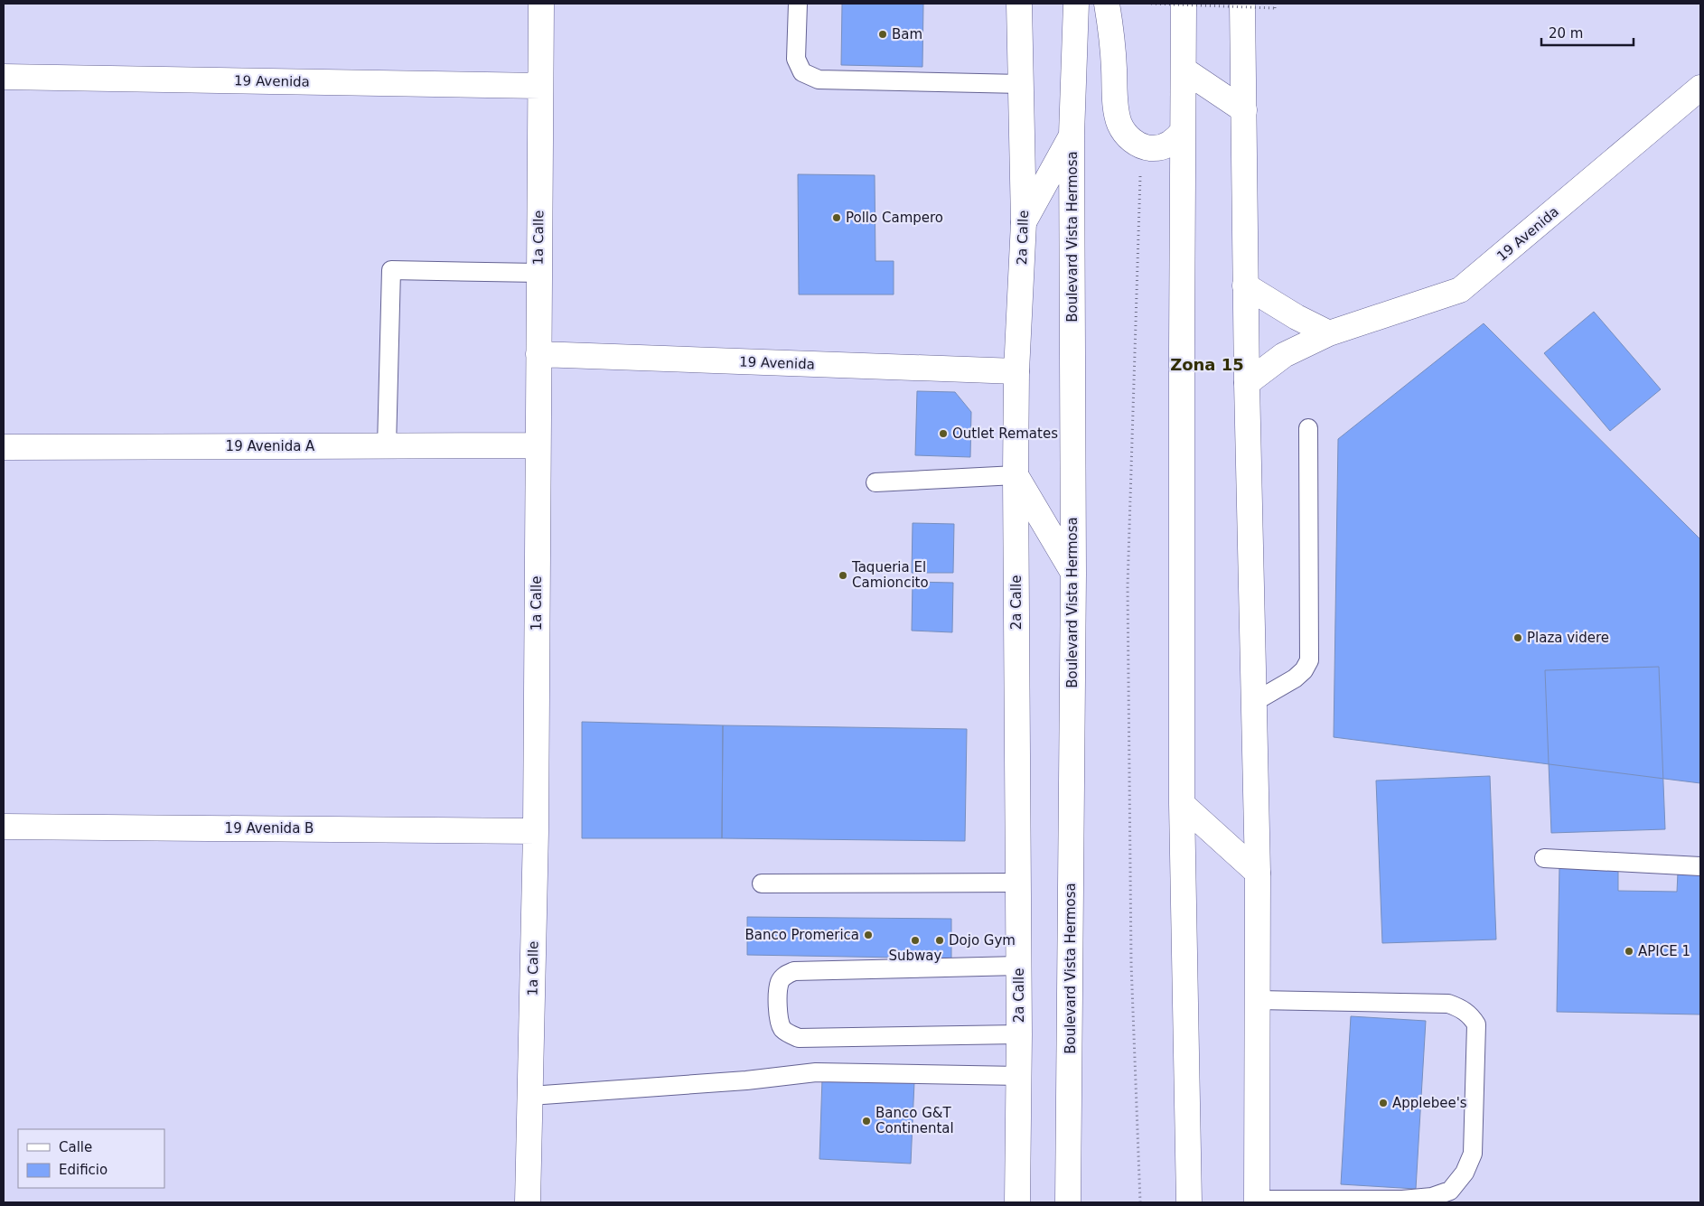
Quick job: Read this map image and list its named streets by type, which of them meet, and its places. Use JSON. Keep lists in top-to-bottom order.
{
  "streets": {
    "street": [
      "19 Avenida",
      "Boulevard Vista Hermosa",
      "1a Calle",
      "2a Calle",
      "19 Avenida A",
      "19 Avenida B"
    ]
  },
  "crossings": [
    ["19 Avenida", "1a Calle"],
    ["19 Avenida", "2a Calle"],
    ["1a Calle", "19 Avenida A"],
    ["1a Calle", "19 Avenida B"]
  ],
  "districts": ["Zona 15"],
  "places": [
    "Bam",
    "Pollo Campero",
    "Outlet Remates",
    "Taqueria El Camioncito",
    "Plaza videre",
    "Banco Promerica",
    "Subway",
    "Dojo Gym",
    "APICE 1",
    "Applebee's",
    "Banco G&T Continental"
  ],
  "legend": ["Calle", "Edificio"],
  "scale_bar": "20 m"
}
